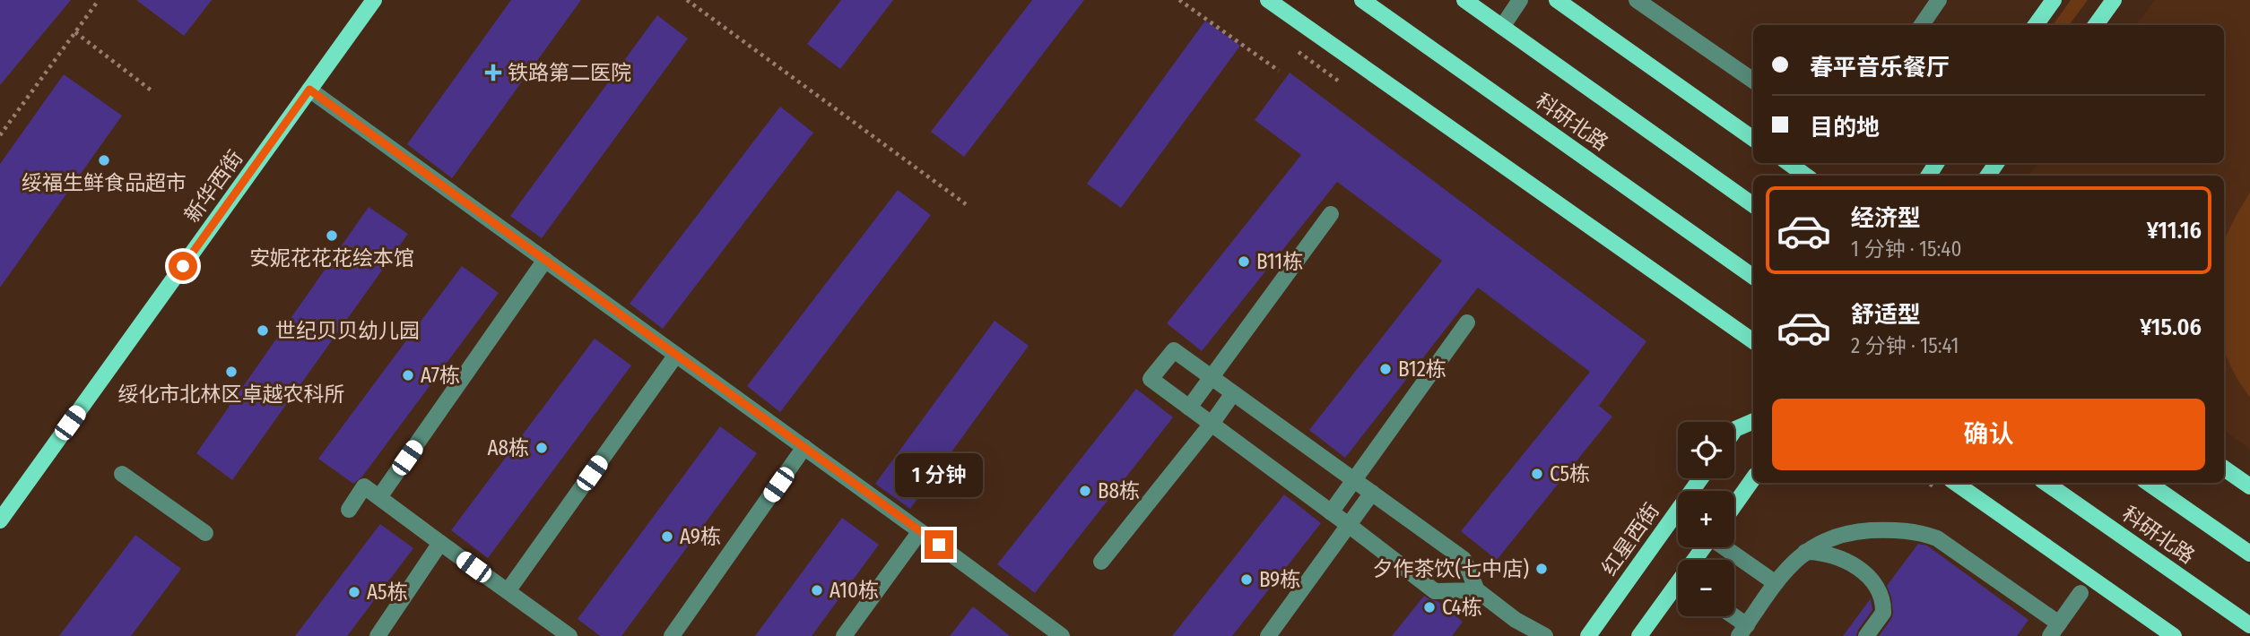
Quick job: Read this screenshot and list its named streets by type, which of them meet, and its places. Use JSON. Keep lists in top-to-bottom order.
{
  "streets": {
    "main road": ["科研北路", "新华西街", "红星西街"]
  },
  "places": {
    "health": ["铁路第二医院"],
    "other": [
      "绥福生鲜食品超市",
      "安妮花花花绘本馆",
      "B11栋",
      "世纪贝贝幼儿园",
      "B12栋",
      "绥化市北林区卓越农科所",
      "A7栋",
      "A8栋",
      "C5栋",
      "B8栋",
      "A9栋",
      "夕作茶饮(七中店)",
      "B9栋",
      "A10栋",
      "A5栋",
      "C4栋"
    ]
  },
  "page": {
    "banner": ["春平音乐餐厅", "目的地"],
    "list": [
      {
        "name": "经济型",
        "note": "1 分钟 · 15:40",
        "value": "¥11.16"
      },
      {
        "name": "舒适型",
        "note": "2 分钟 · 15:41",
        "value": "¥15.06"
      }
    ],
    "buttons": "确认",
    "map_buttons": ["+", "−"],
    "bubble": "1 分钟"
  }
}
